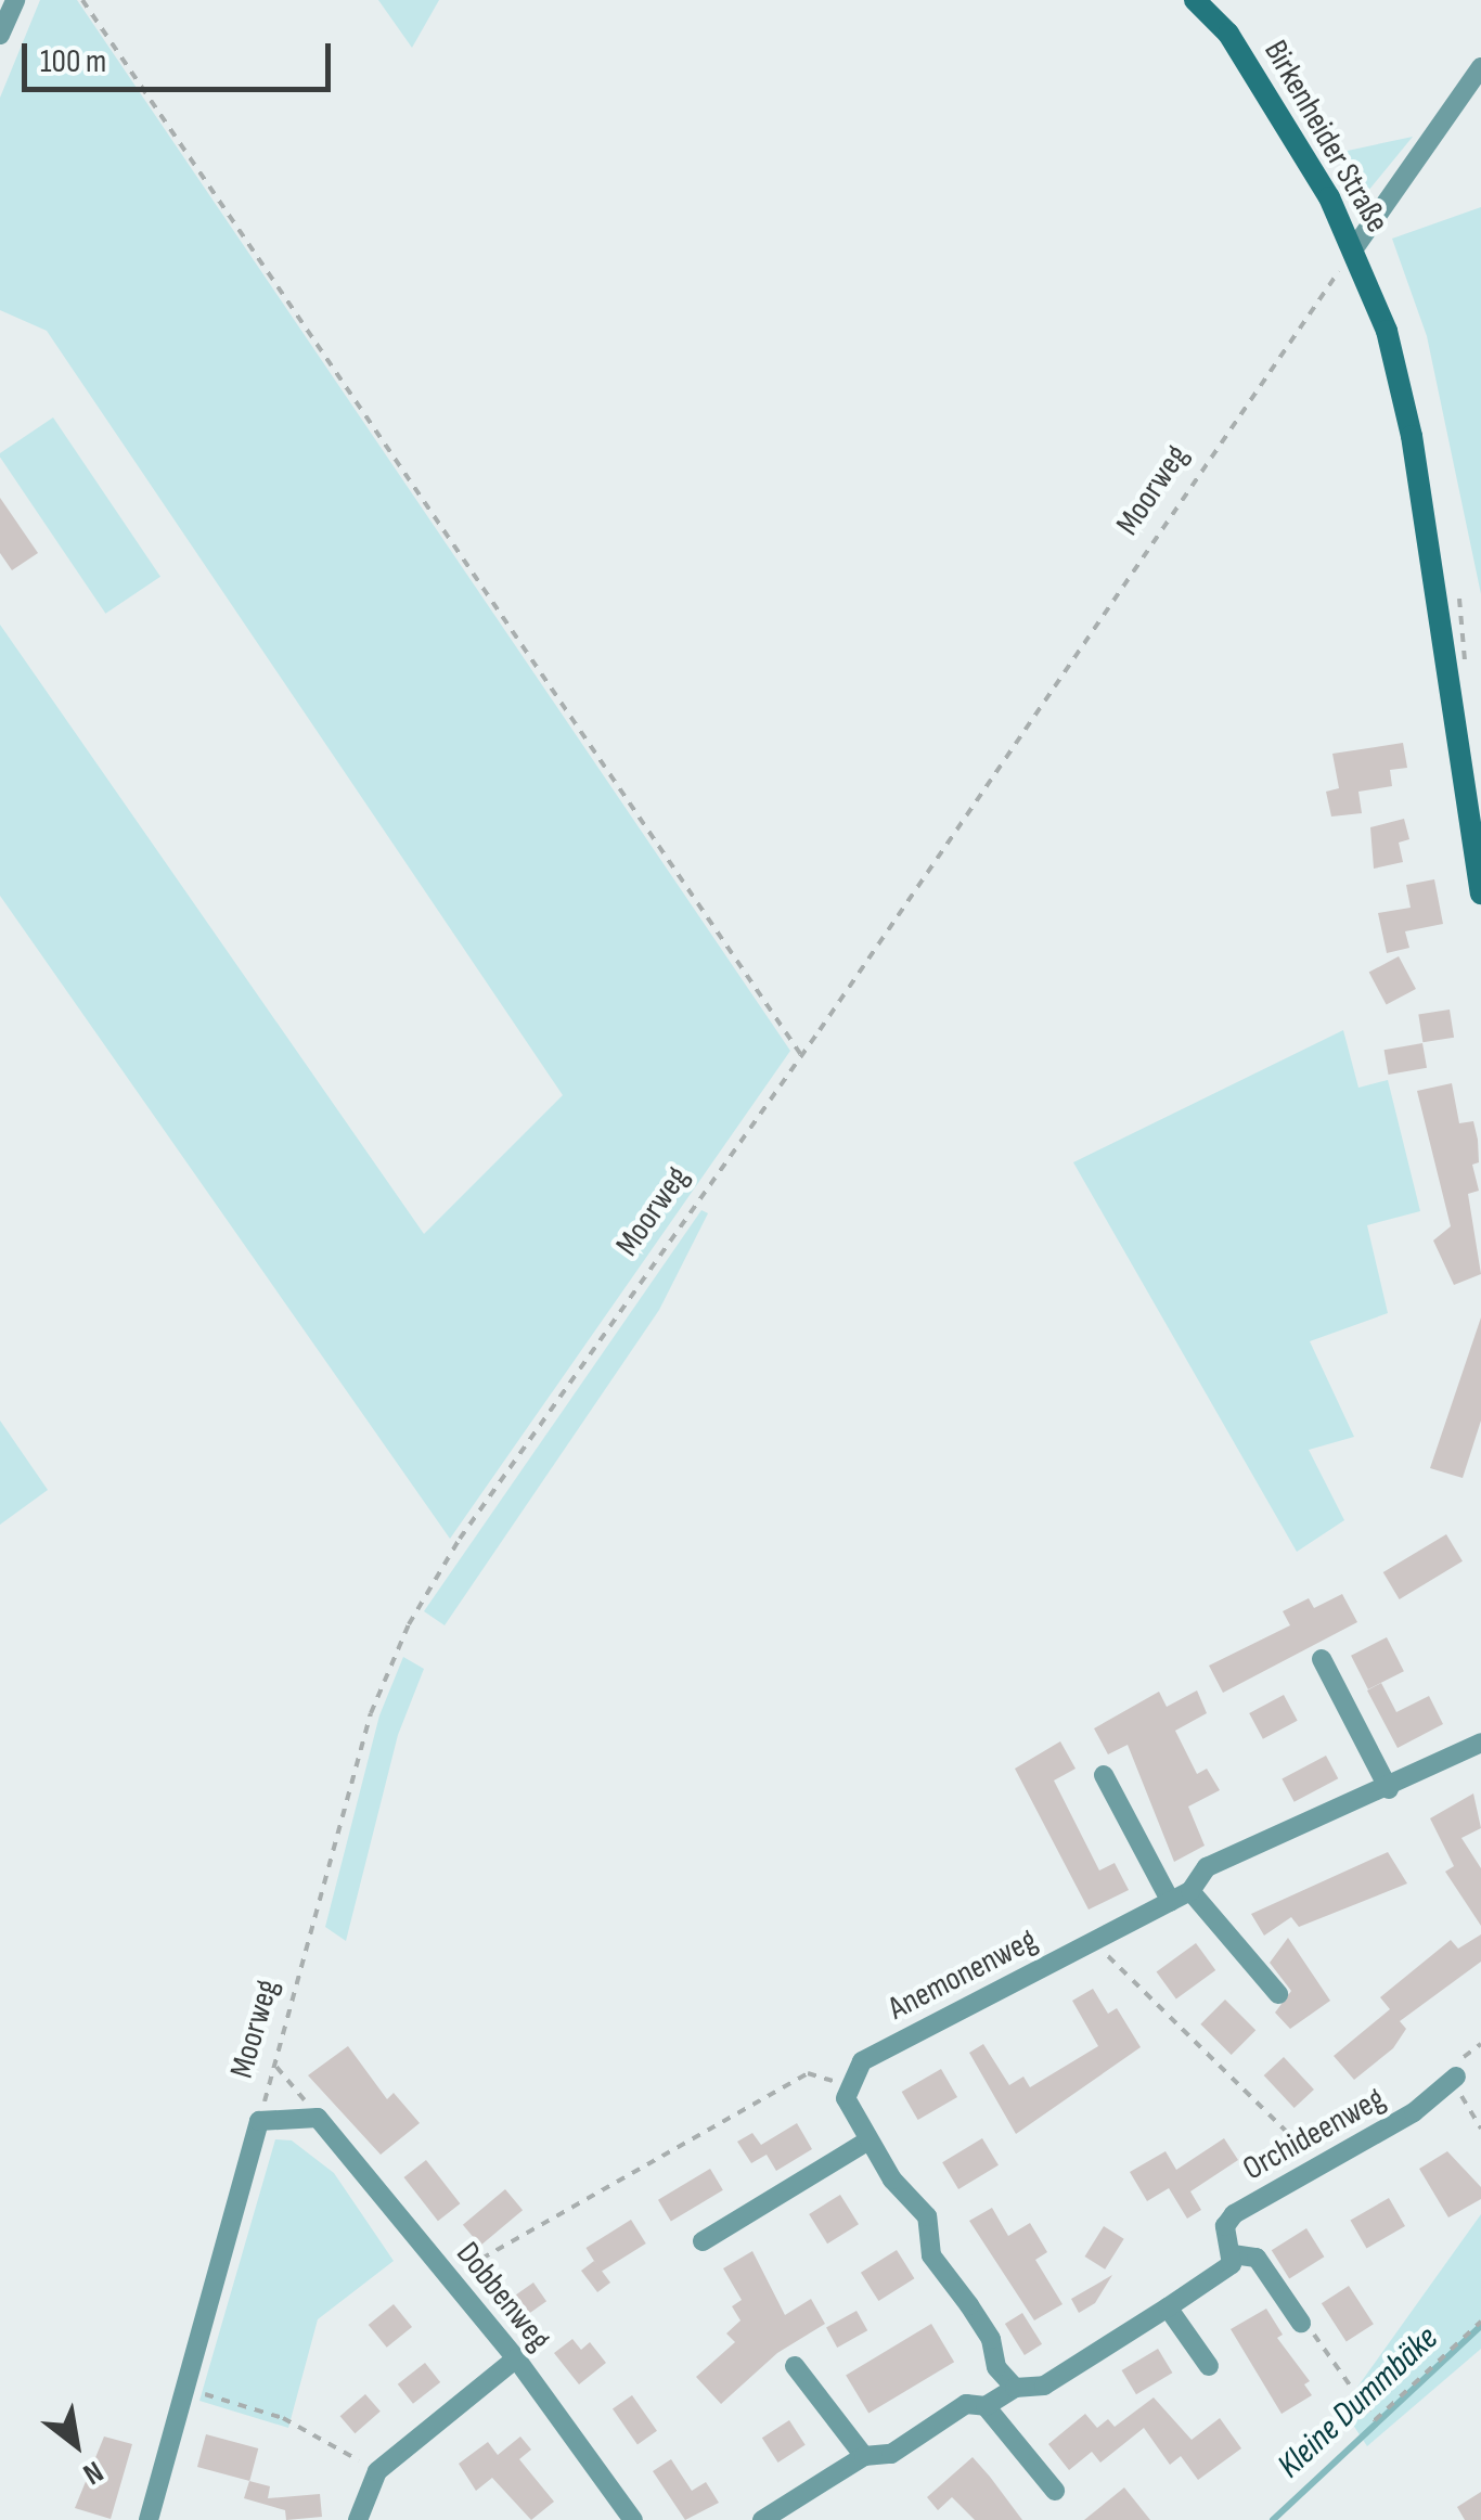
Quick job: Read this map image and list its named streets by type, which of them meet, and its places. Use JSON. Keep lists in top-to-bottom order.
{
  "streets": {
    "street": [
      "Birkenheider Straße",
      "Moorweg",
      "Anemonenweg",
      "Orchideenweg",
      "Dobbenweg"
    ]
  },
  "crossings": [
    ["Birkenheider Straße", "Moorweg"]
  ],
  "water": ["Kleine Dummbäke"],
  "scale_bar": "100 m",
  "north": "bottom right"
}
